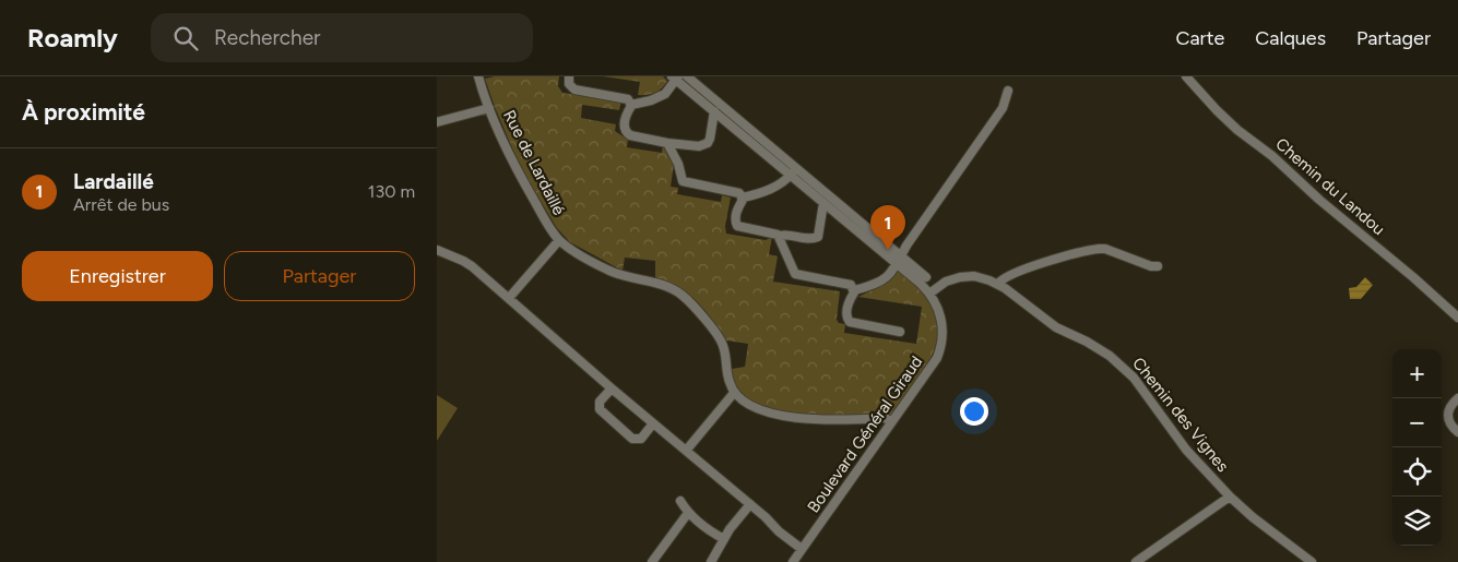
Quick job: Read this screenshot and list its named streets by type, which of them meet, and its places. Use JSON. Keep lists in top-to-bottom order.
{
  "streets": {
    "street": [
      "Rue de Lardaillé",
      "Chemin du Landou",
      "Chemin des Vignes",
      "Boulevard Général Giraud"
    ]
  },
  "crossings": [
    ["Chemin des Vignes", "Boulevard Général Giraud"]
  ],
  "page": {
    "header": "Roamly",
    "search": "Rechercher",
    "nav": ["Carte", "Calques", "Partager"],
    "heading": "À proximité",
    "list": [
      {
        "mark": "1",
        "name": "Lardaillé",
        "note": "Arrêt de bus",
        "value": "130 m"
      }
    ],
    "pins": "1",
    "buttons": ["Enregistrer", "Partager"],
    "map_buttons": ["+", "−"]
  }
}
